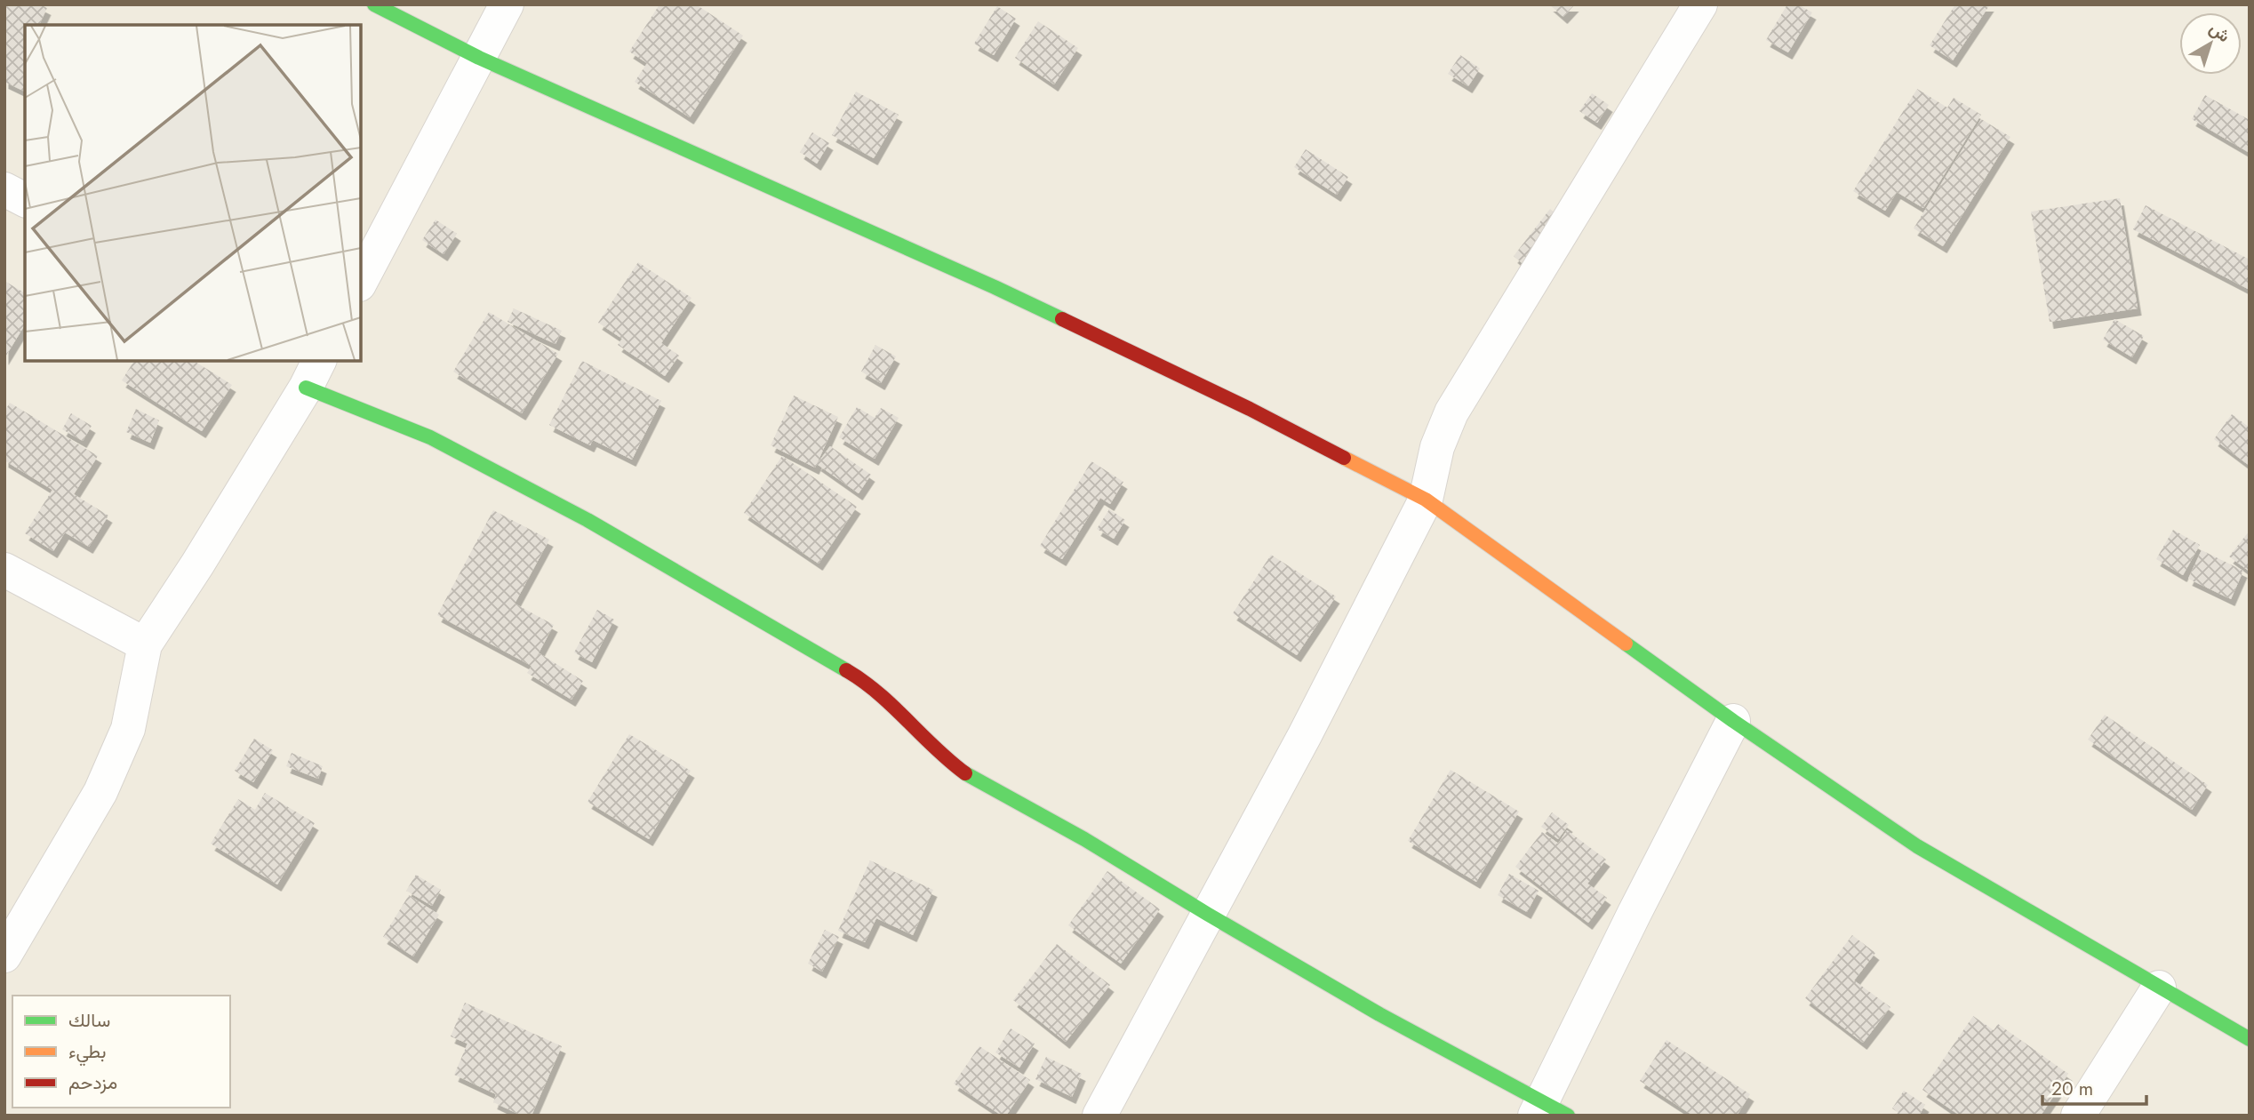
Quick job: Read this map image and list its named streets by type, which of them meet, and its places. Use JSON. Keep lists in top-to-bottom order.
{
  "legend": ["سالك", "بطيء", "مزدحم"],
  "scale_bar": "20 m",
  "north": "top right"
}
